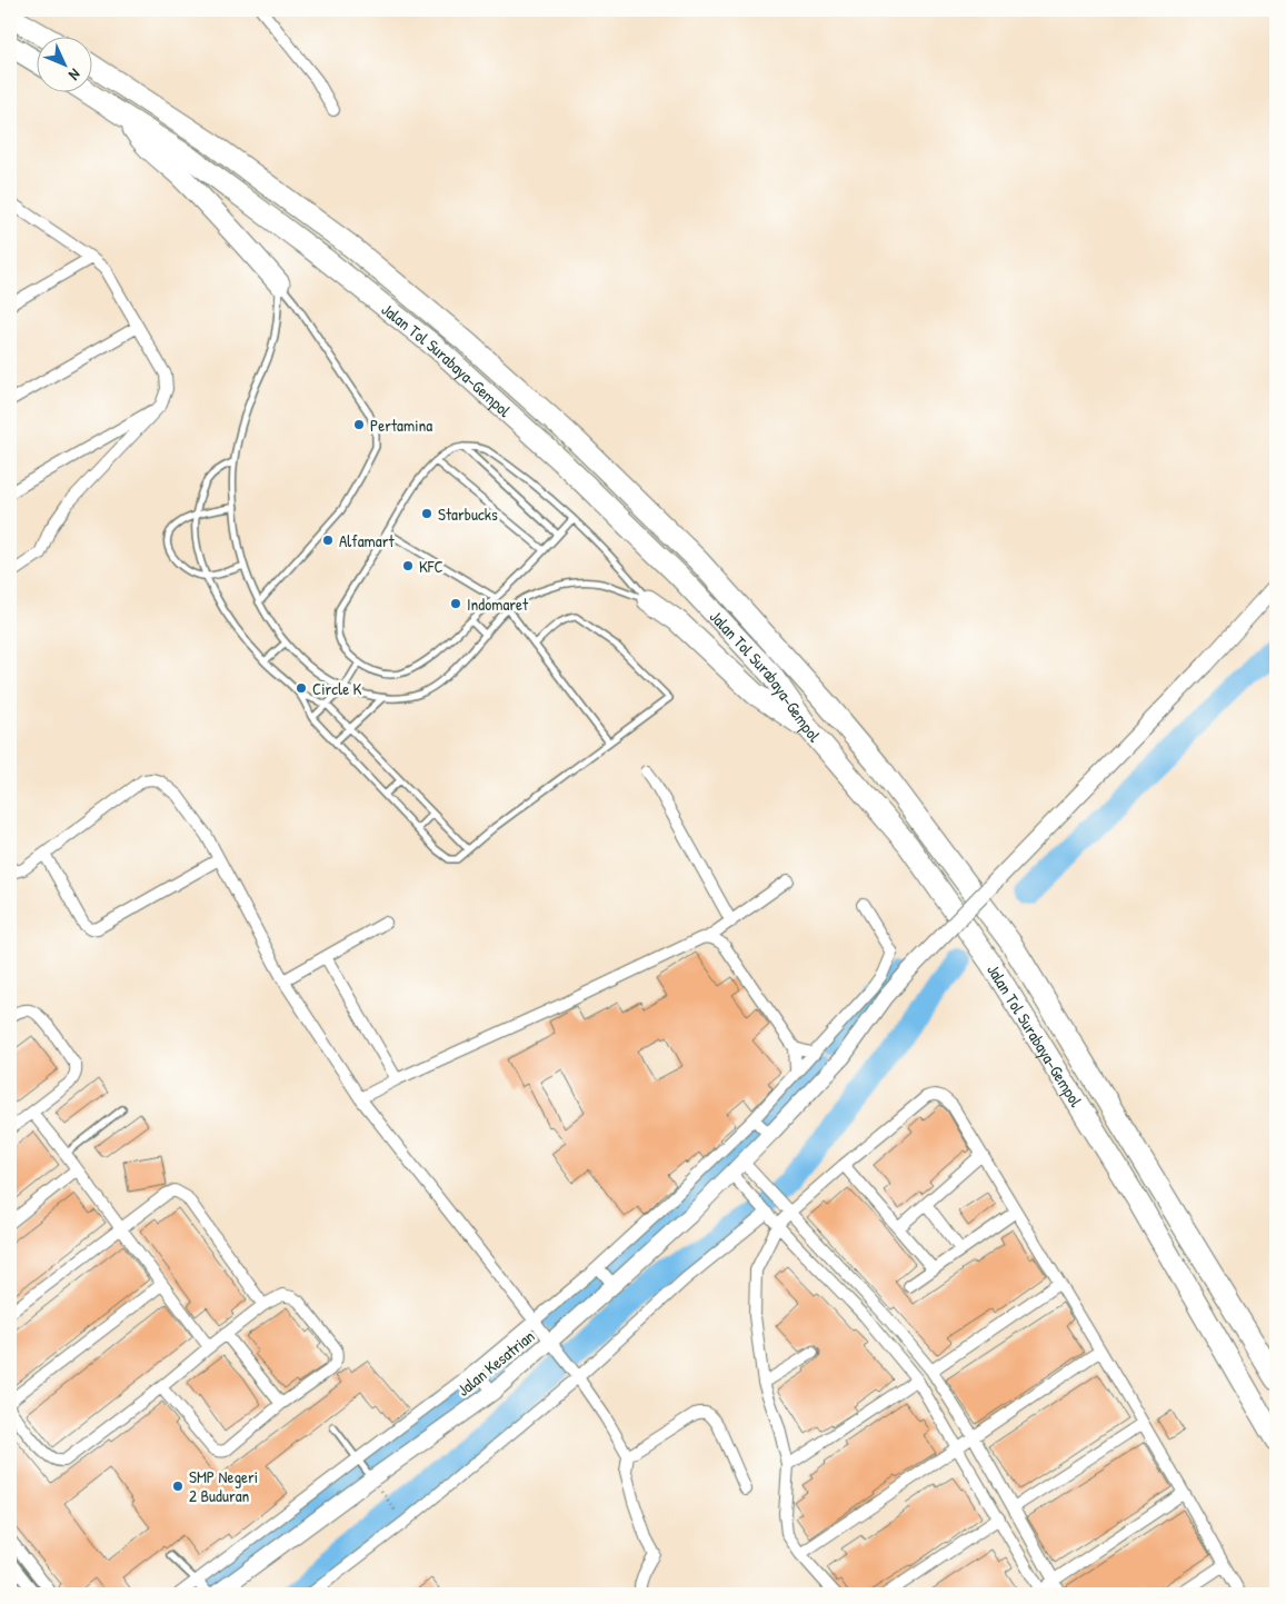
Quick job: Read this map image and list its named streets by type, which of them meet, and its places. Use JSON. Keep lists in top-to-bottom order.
{
  "streets": {
    "highway": ["Jalan Tol Surabaya–Gempol"],
    "street": ["Jalan Kesatrian"]
  },
  "places": [
    "Pertamina",
    "Starbucks",
    "Alfamart",
    "KFC",
    "Indomaret",
    "Circle K",
    "SMP Negeri 2 Buduran"
  ],
  "north": "bottom right"
}
